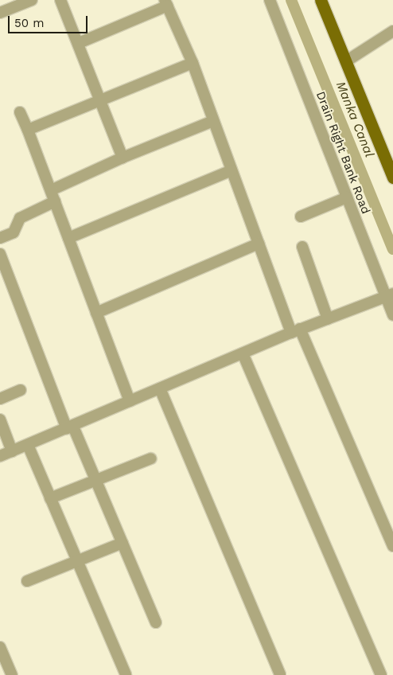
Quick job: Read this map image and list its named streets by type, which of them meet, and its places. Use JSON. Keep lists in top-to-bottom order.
{
  "streets": {
    "street": ["Drain Right Bank Road"]
  },
  "water": ["Manka Canal"],
  "scale_bar": "50 m"
}
